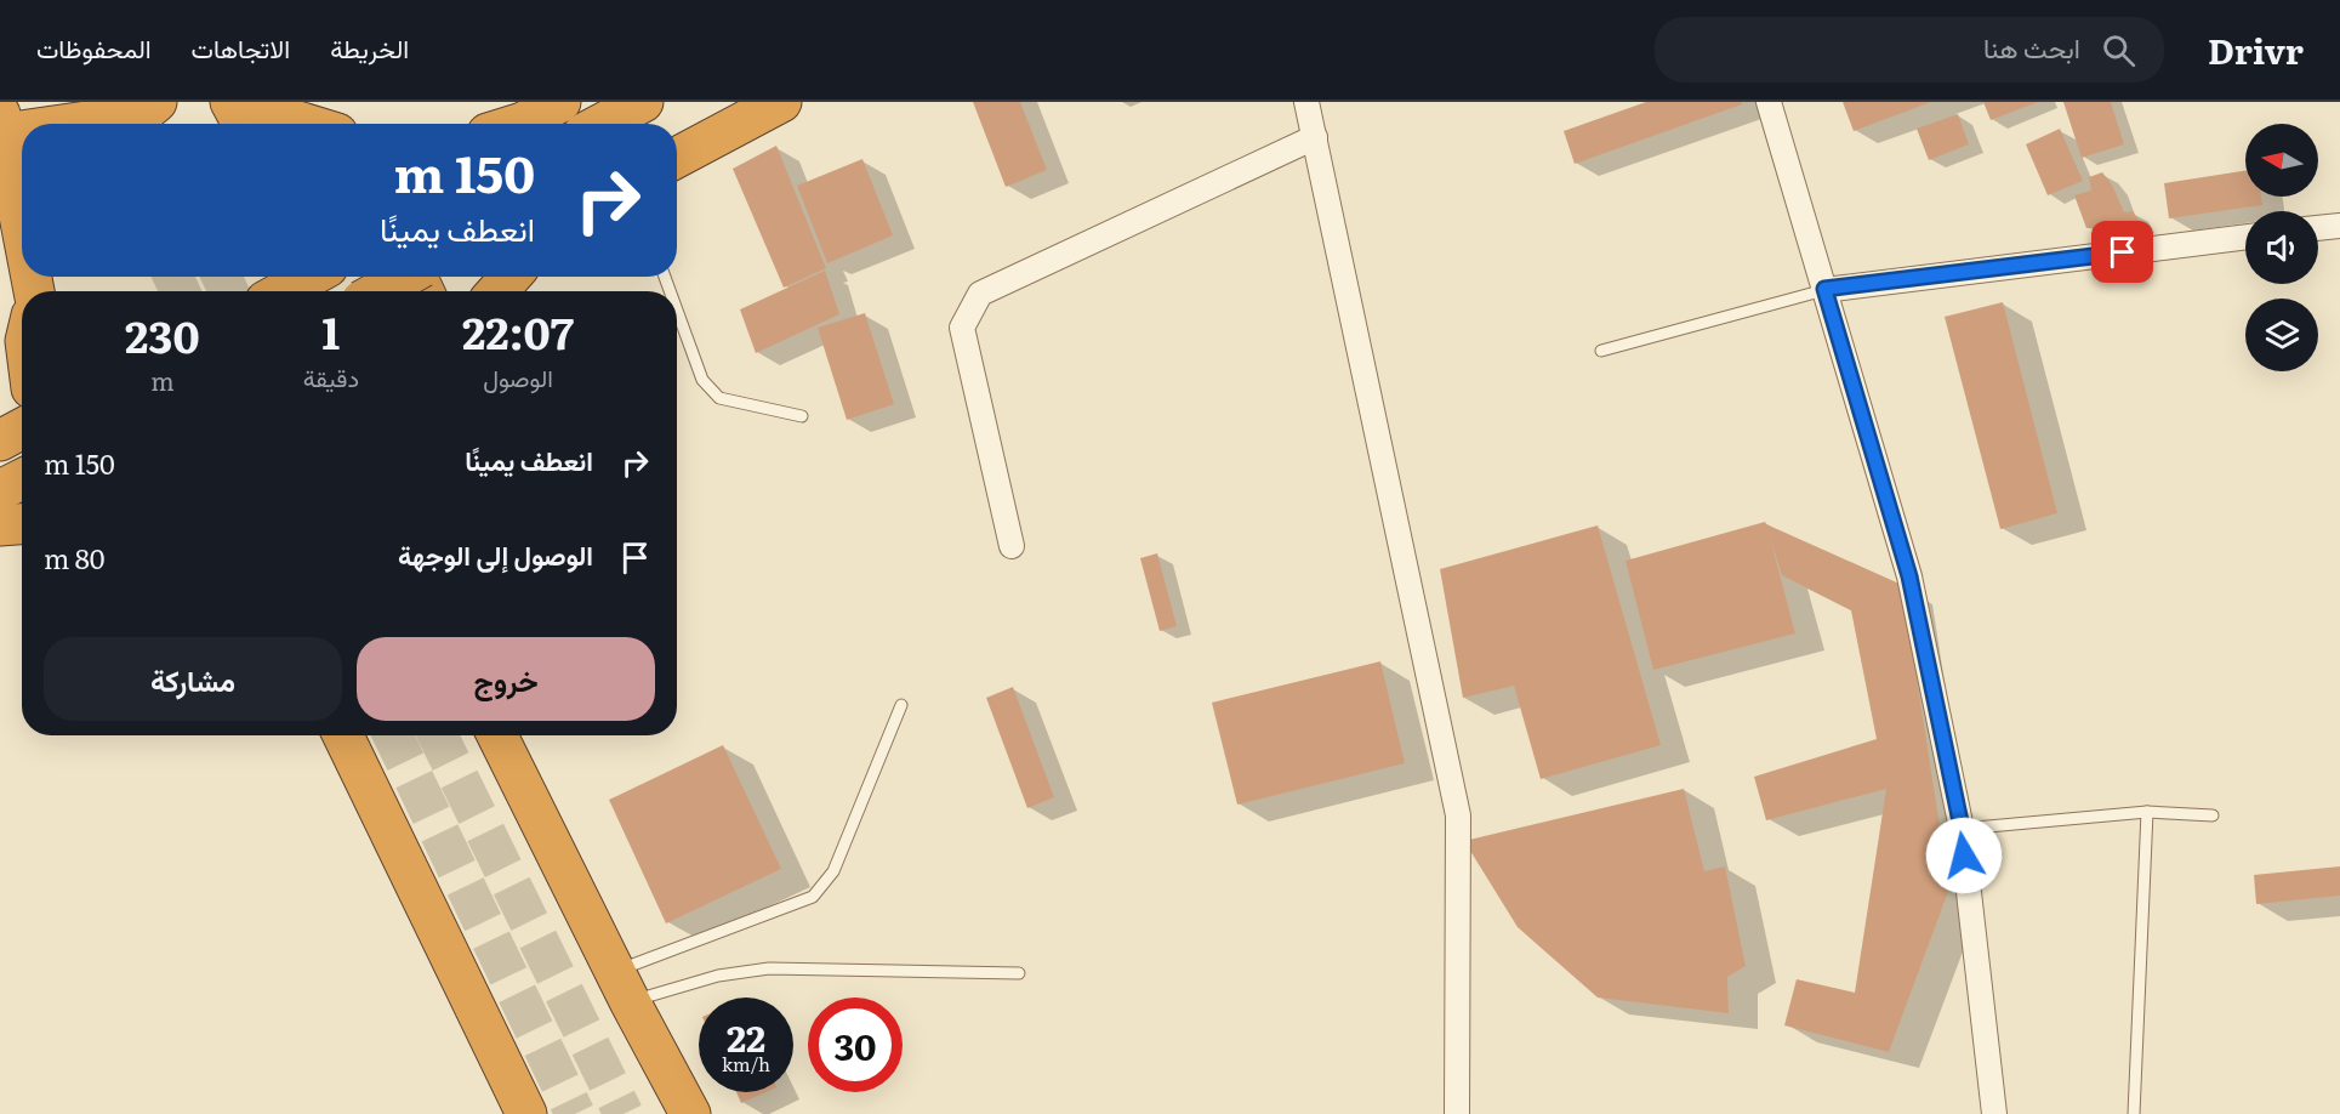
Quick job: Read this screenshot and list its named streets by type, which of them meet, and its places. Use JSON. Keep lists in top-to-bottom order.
{
  "north": "left",
  "page": {
    "header": "Drivr",
    "search": "ابحث هنا",
    "nav": ["الخريطة", "الاتجاهات", "المحفوظات"],
    "turn": ["150 m", "انعطف يمينًا"],
    "eta": [
      "22:07",
      "الوصول",
      "1",
      "دقيقة",
      "230",
      "m"
    ],
    "list": [
      {
        "name": "انعطف يمينًا",
        "value": "150 m"
      },
      {
        "name": "الوصول إلى الوجهة",
        "value": "80 m"
      }
    ],
    "buttons": ["خروج", "مشاركة"],
    "speed": "22 km/h",
    "limit": "30"
  }
}
